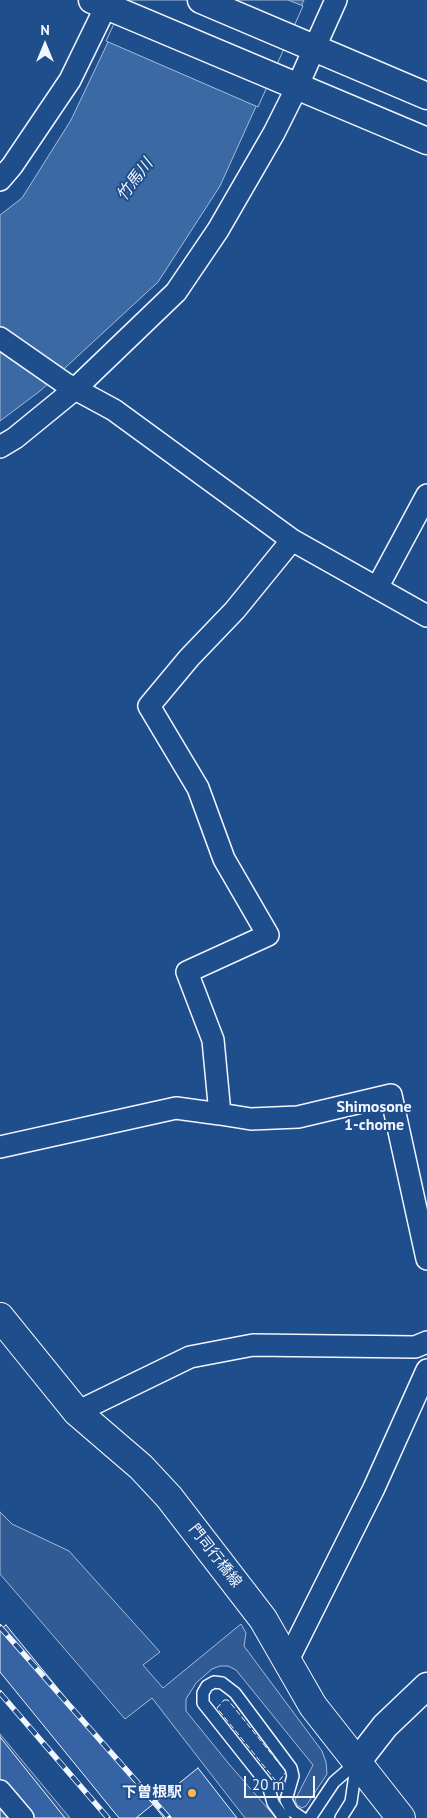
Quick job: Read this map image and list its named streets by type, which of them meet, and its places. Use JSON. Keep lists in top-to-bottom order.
{
  "streets": {
    "main road": ["門司行橋線"]
  },
  "districts": ["Shimosone 1-chome"],
  "water": ["竹馬川"],
  "places": ["下曽根駅"],
  "scale_bar": "20 m",
  "north": "top"
}
